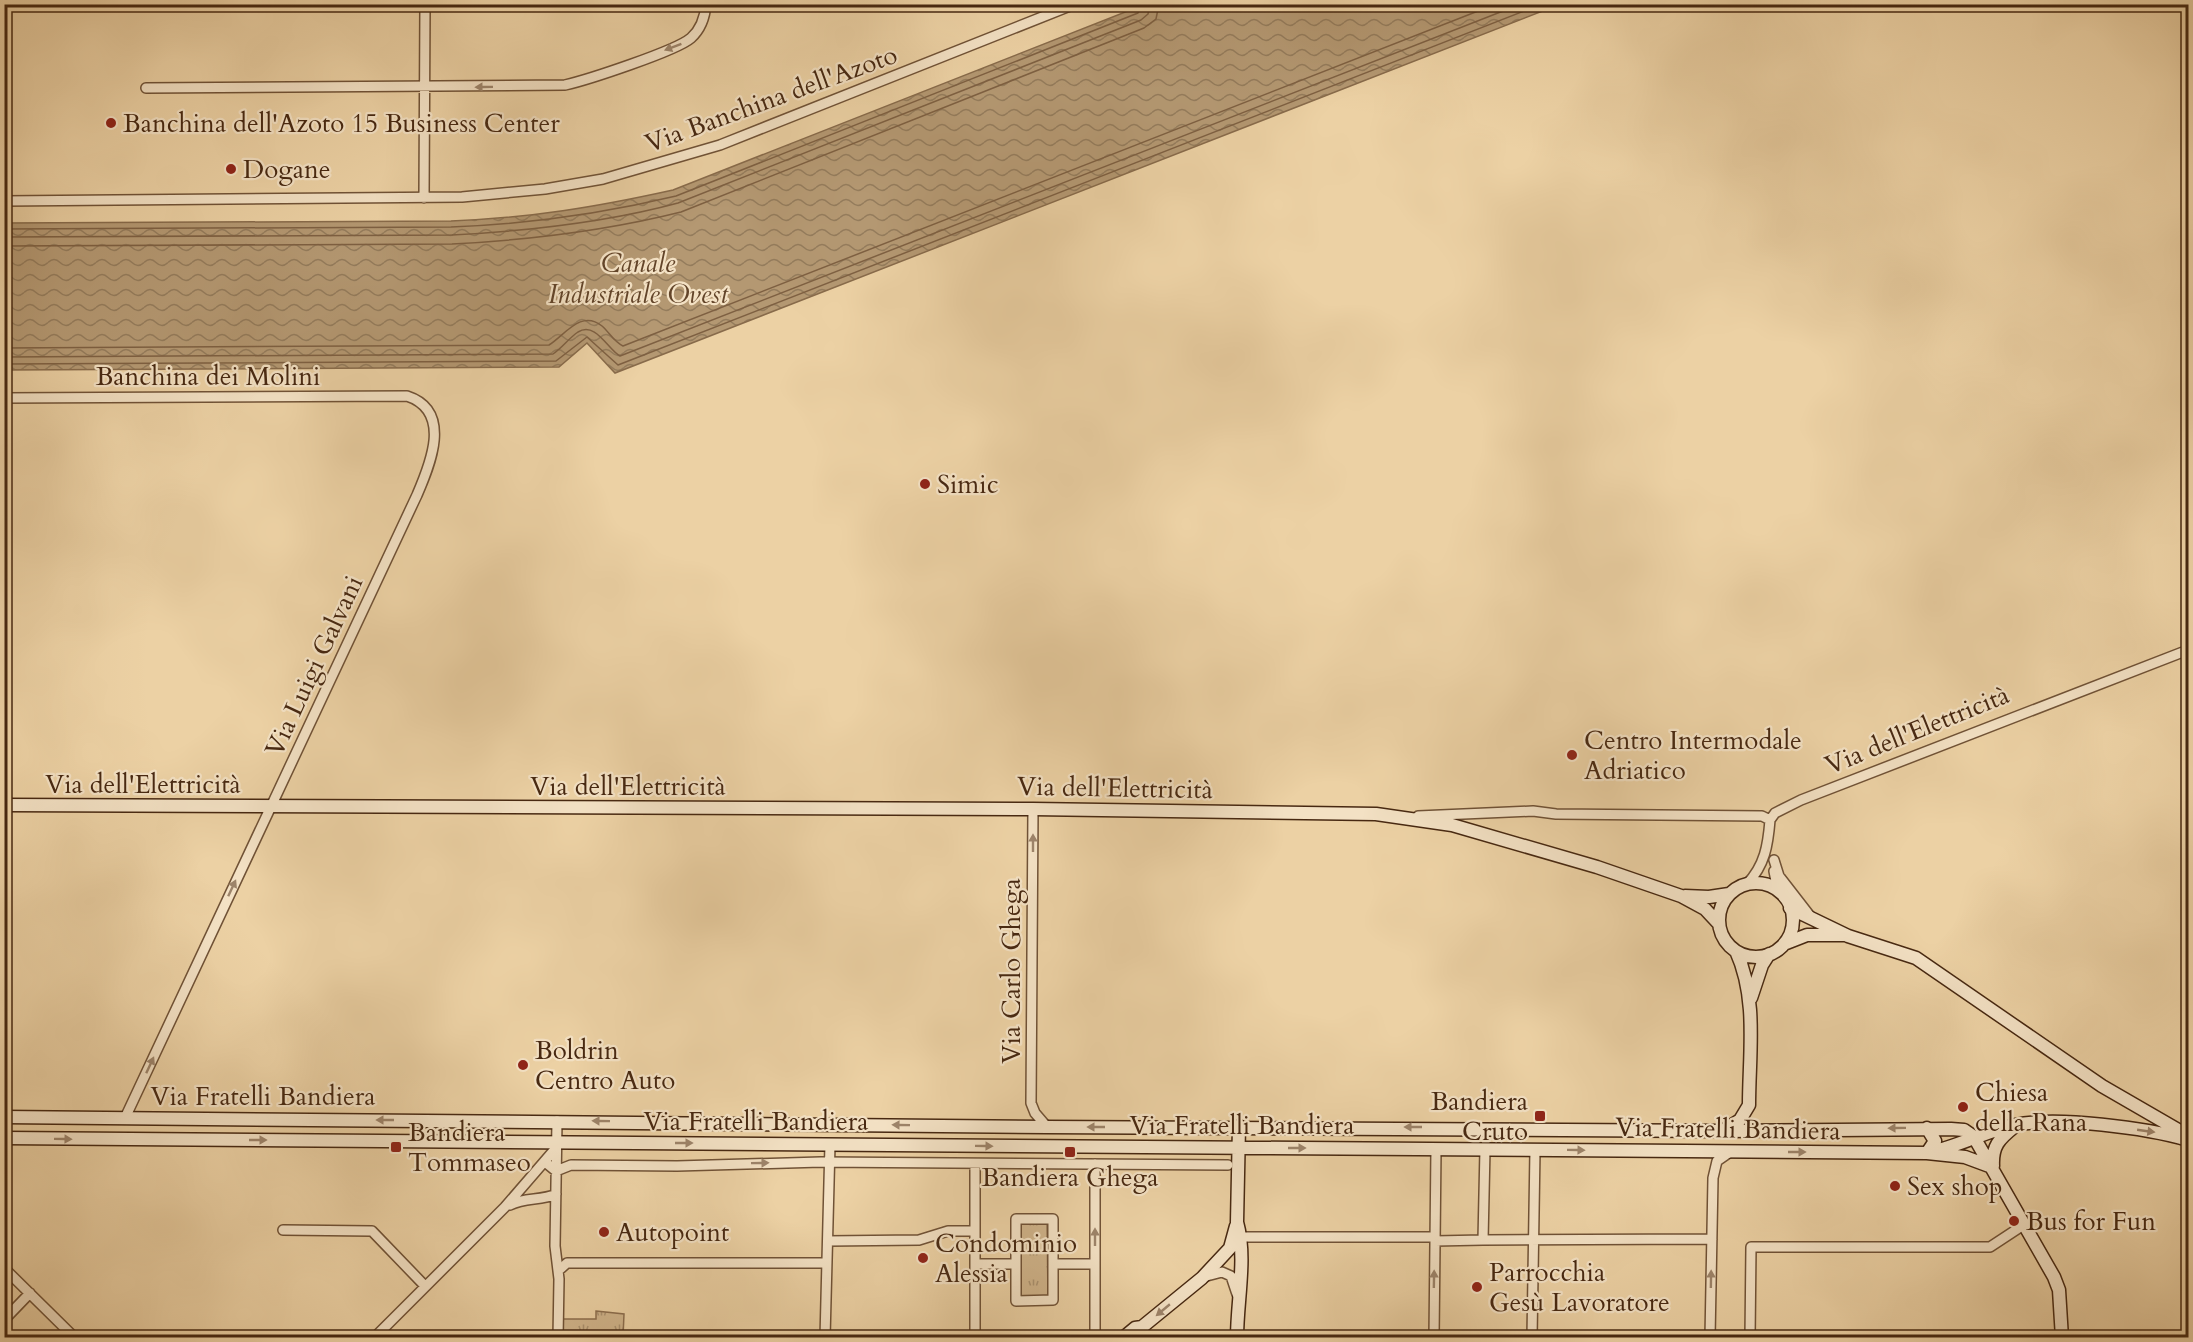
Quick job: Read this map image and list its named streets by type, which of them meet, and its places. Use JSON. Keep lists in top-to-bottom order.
{
  "streets": {
    "main road": ["Via dell'Elettricità", "Via Fratelli Bandiera"],
    "street": [
      "Via Banchina dell'Azoto",
      "Banchina dei Molini",
      "Via Luigi Galvani",
      "Via Carlo Ghega"
    ]
  },
  "crossings": [
    ["Banchina dei Molini", "Via Luigi Galvani"],
    ["Via Luigi Galvani", "Via dell'Elettricità"],
    ["Via Luigi Galvani", "Via Fratelli Bandiera"],
    ["Via dell'Elettricità", "Via Carlo Ghega"],
    ["Via Carlo Ghega", "Via Fratelli Bandiera"]
  ],
  "one_way": ["Via Luigi Galvani", "Via Carlo Ghega"],
  "water": ["Canale Industriale Ovest"],
  "places": {
    "other": [
      "Banchina dell'Azoto 15 Business Center",
      "Dogane",
      "Simic",
      "Centro Intermodale Adriatico",
      "Boldrin Centro Auto",
      "Chiesa della Rana",
      "Sex shop",
      "Bus for Fun",
      "Autopoint",
      "Condominio Alessia",
      "Parrocchia Gesù Lavoratore"
    ],
    "transit": ["Bandiera Cruto", "Bandiera Tommaseo", "Bandiera Ghega"]
  }
}
